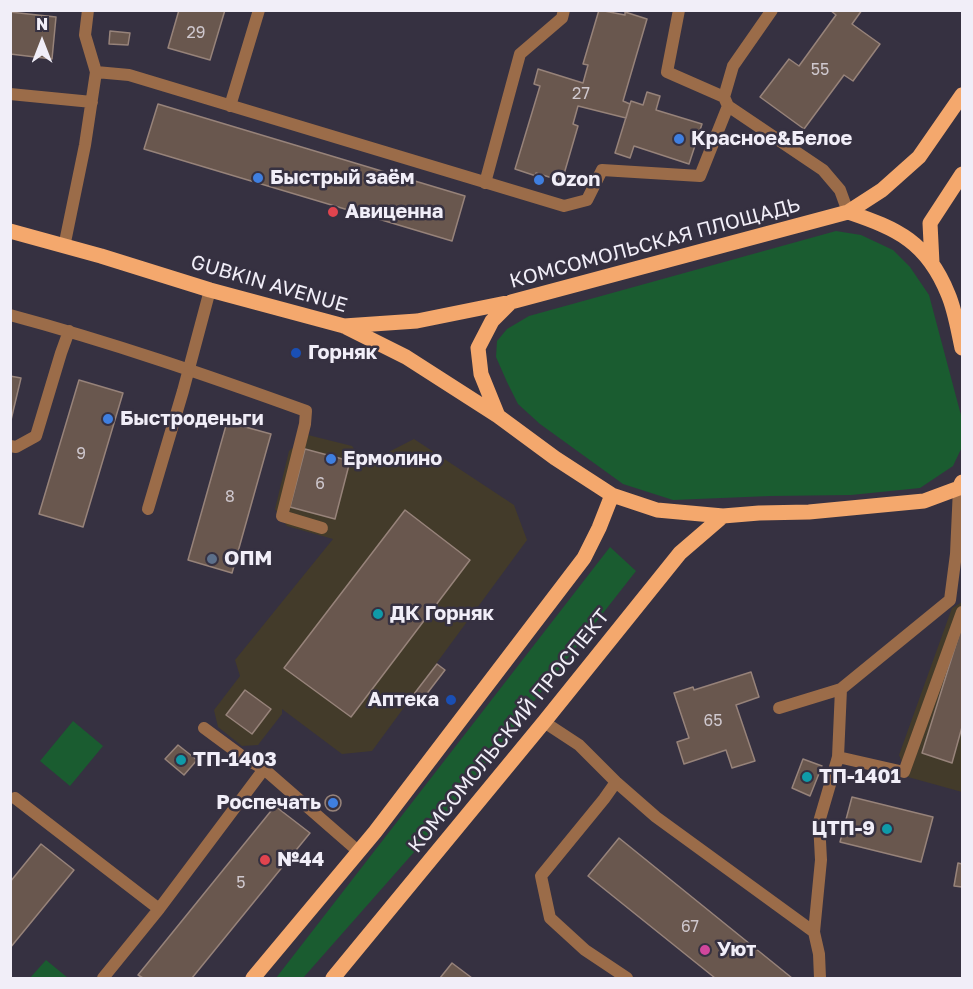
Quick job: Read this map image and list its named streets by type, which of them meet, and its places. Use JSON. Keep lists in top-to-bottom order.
{
  "streets": {
    "main road": ["КОМСОМОЛЬСКАЯ ПЛОЩАДЬ", "GUBKIN AVENUE", "КОМСОМОЛЬСКИЙ ПРОСПЕКТ"]
  },
  "crossings": [
    ["КОМСОМОЛЬСКАЯ ПЛОЩАДЬ", "GUBKIN AVENUE"]
  ],
  "places": [
    "Красное&Белое",
    "Быстрый заём",
    "Ozon",
    "Авиценна",
    "Горняк",
    "Быстроденьги",
    "Ермолино",
    "ОПМ",
    "ДК Горняк",
    "Аптека",
    "ТП-1403",
    "ТП-1401",
    "Роспечать",
    "ЦТП-9",
    "№44",
    "Уют"
  ],
  "house_numbers": [
    "29",
    "55",
    "27",
    "9",
    "6",
    "8",
    "65",
    "5",
    "67"
  ],
  "north": "top"
}
